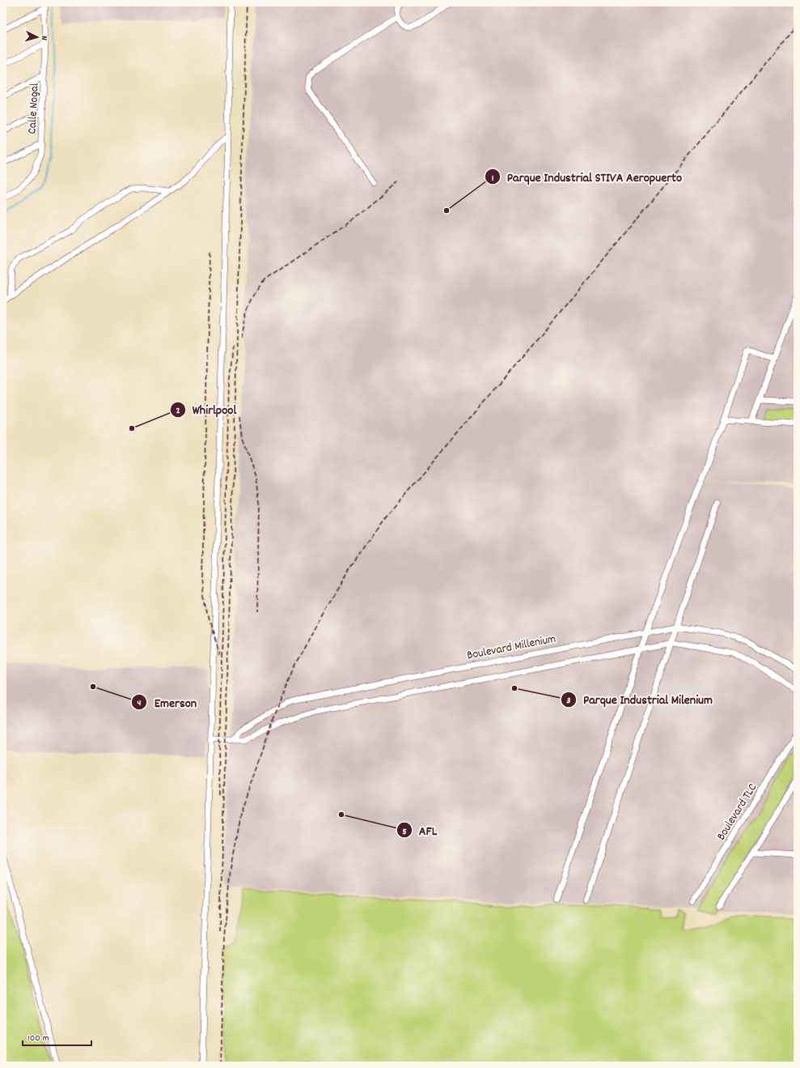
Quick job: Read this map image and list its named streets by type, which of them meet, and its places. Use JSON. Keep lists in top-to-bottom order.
{
  "streets": {
    "street": ["Calle Nogal", "Boulevard Millenium", "Boulevard TLC"]
  },
  "places": [
    "Parque Industrial STIVA Aeropuerto",
    "Whirlpool",
    "Emerson",
    "Parque Industrial Milenium",
    "AFL"
  ],
  "scale_bar": "100 m",
  "north": "right"
}
